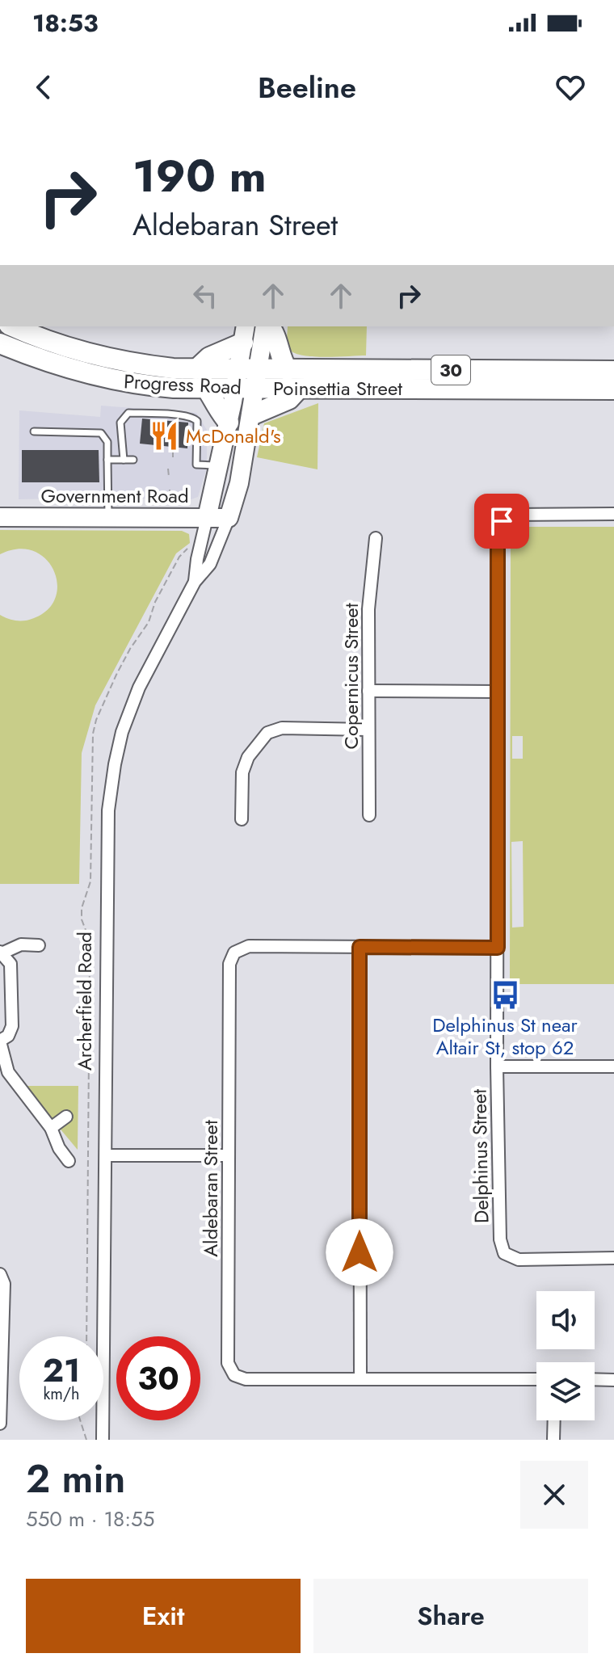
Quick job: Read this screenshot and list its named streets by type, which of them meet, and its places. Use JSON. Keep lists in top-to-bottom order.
{
  "streets": {
    "main road": ["30", "Progress Road", "Poinsettia Street"],
    "street": [
      "Government Road",
      "Copernicus Street",
      "Archerfield Road",
      "Delphinus Street",
      "Aldebaran Street"
    ]
  },
  "crossings": [
    ["Progress Road", "Poinsettia Street"],
    ["Progress Road", "Archerfield Road"],
    ["Poinsettia Street", "Archerfield Road"],
    ["Government Road", "Archerfield Road"],
    ["Delphinus Street", "Aldebaran Street"]
  ],
  "places": {
    "restaurant": ["McDonald's"],
    "bus stop": ["Delphinus St near Altair St, stop 62"]
  },
  "page": {
    "status": "18:53",
    "header": "Beeline",
    "turn": ["190 m", "Aldebaran Street"],
    "speed": "21 km/h",
    "limit": "30",
    "heading": ["2 min", "550 m · 18:55"],
    "buttons": ["Exit", "Share"]
  }
}
